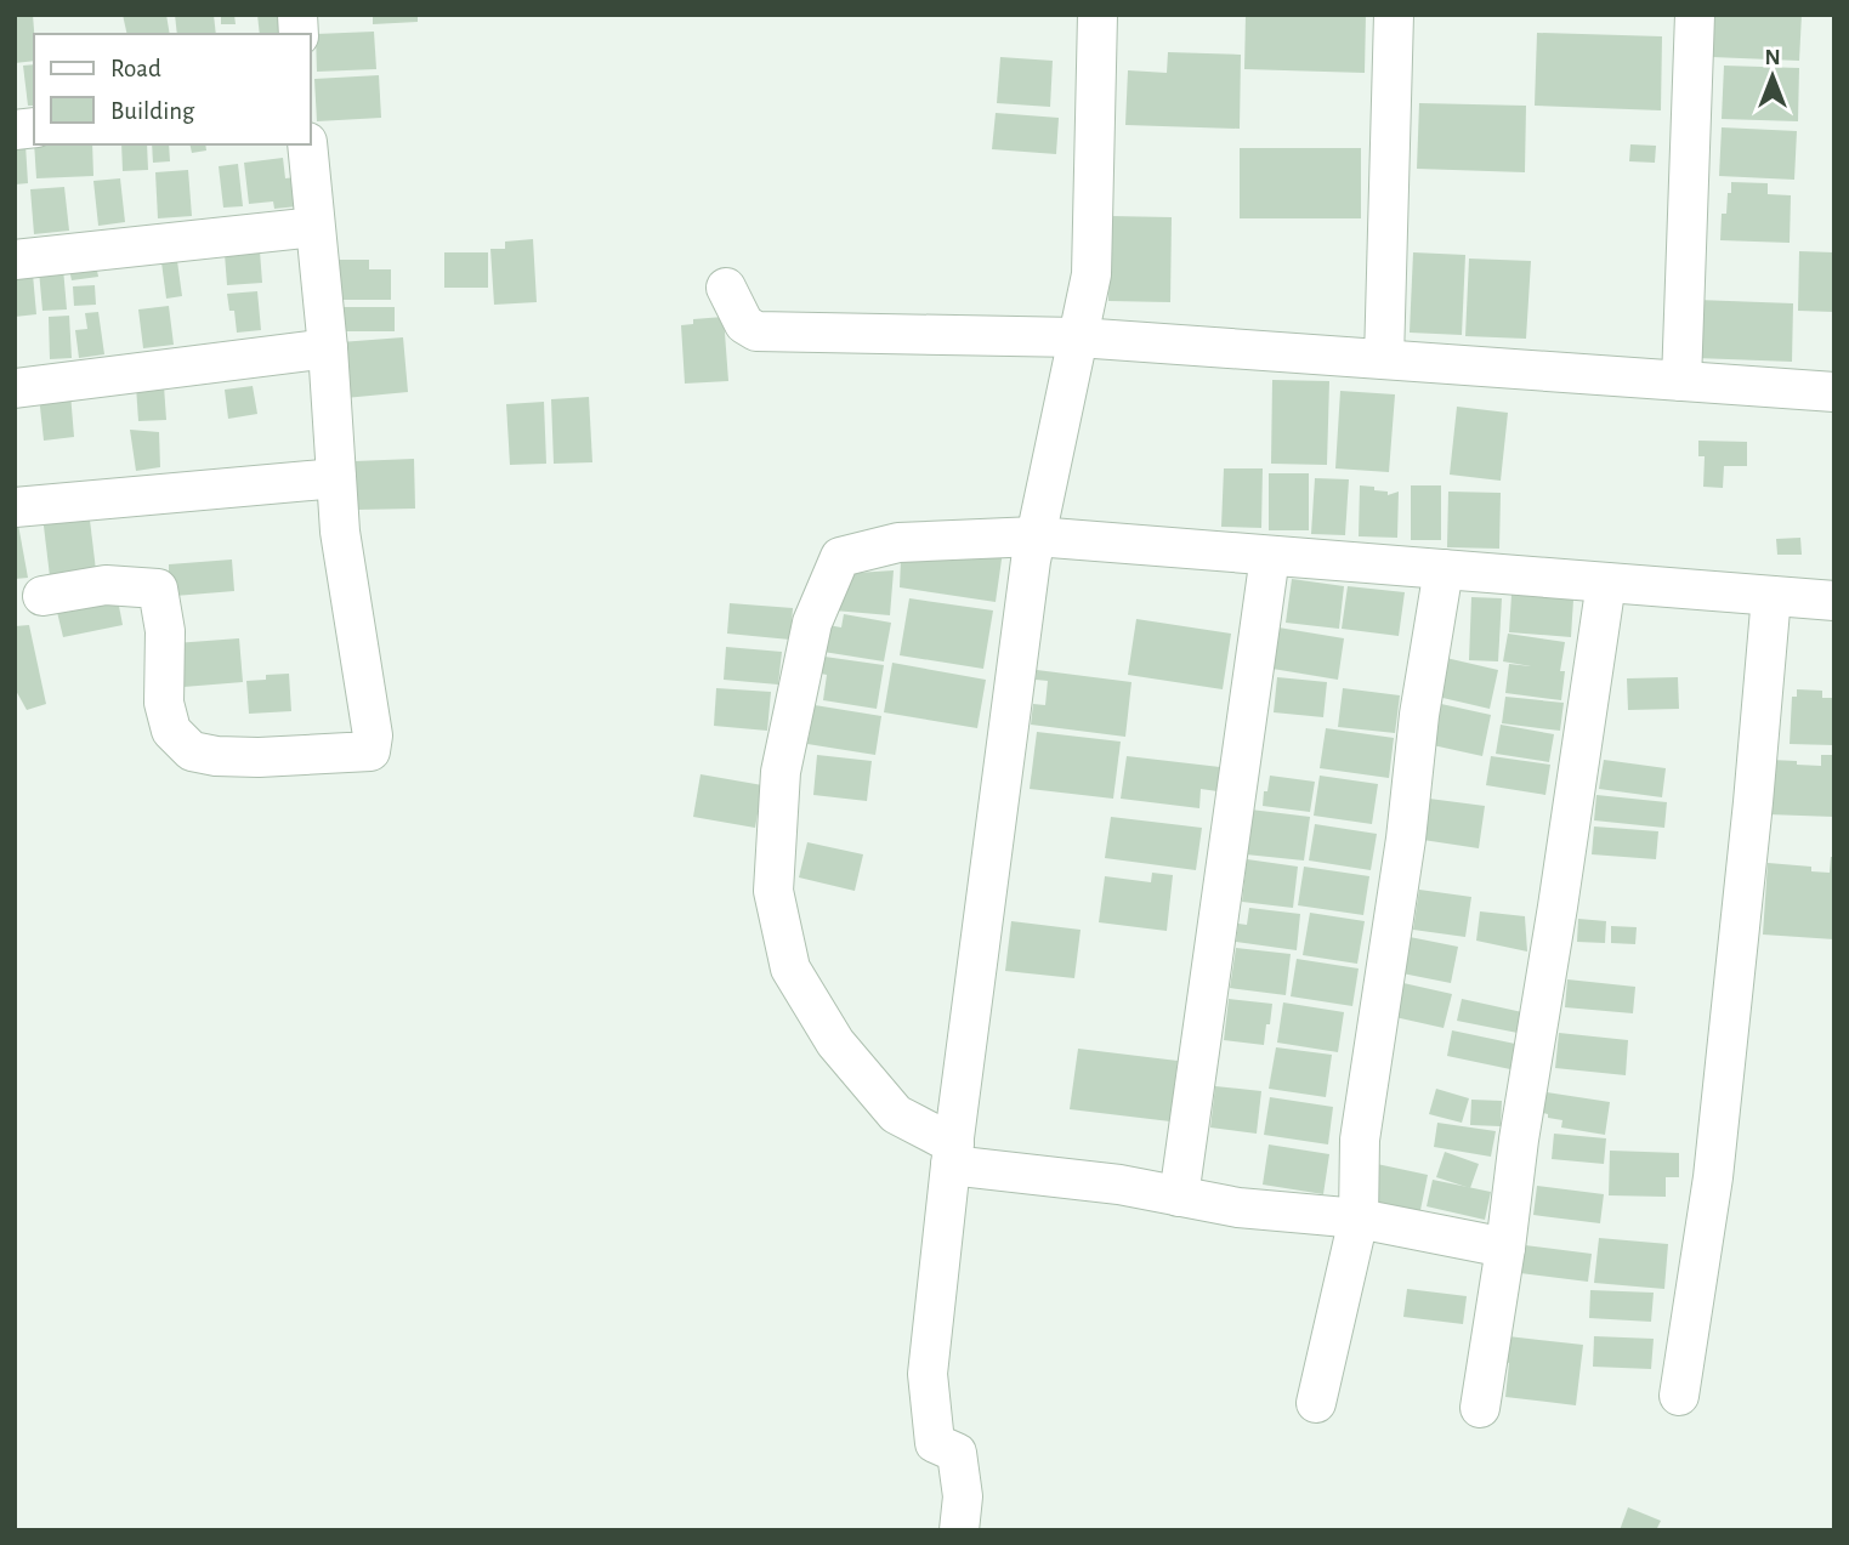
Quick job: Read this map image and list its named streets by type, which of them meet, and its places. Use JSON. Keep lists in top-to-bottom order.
{
  "legend": ["Road", "Building"],
  "north": "top"
}
